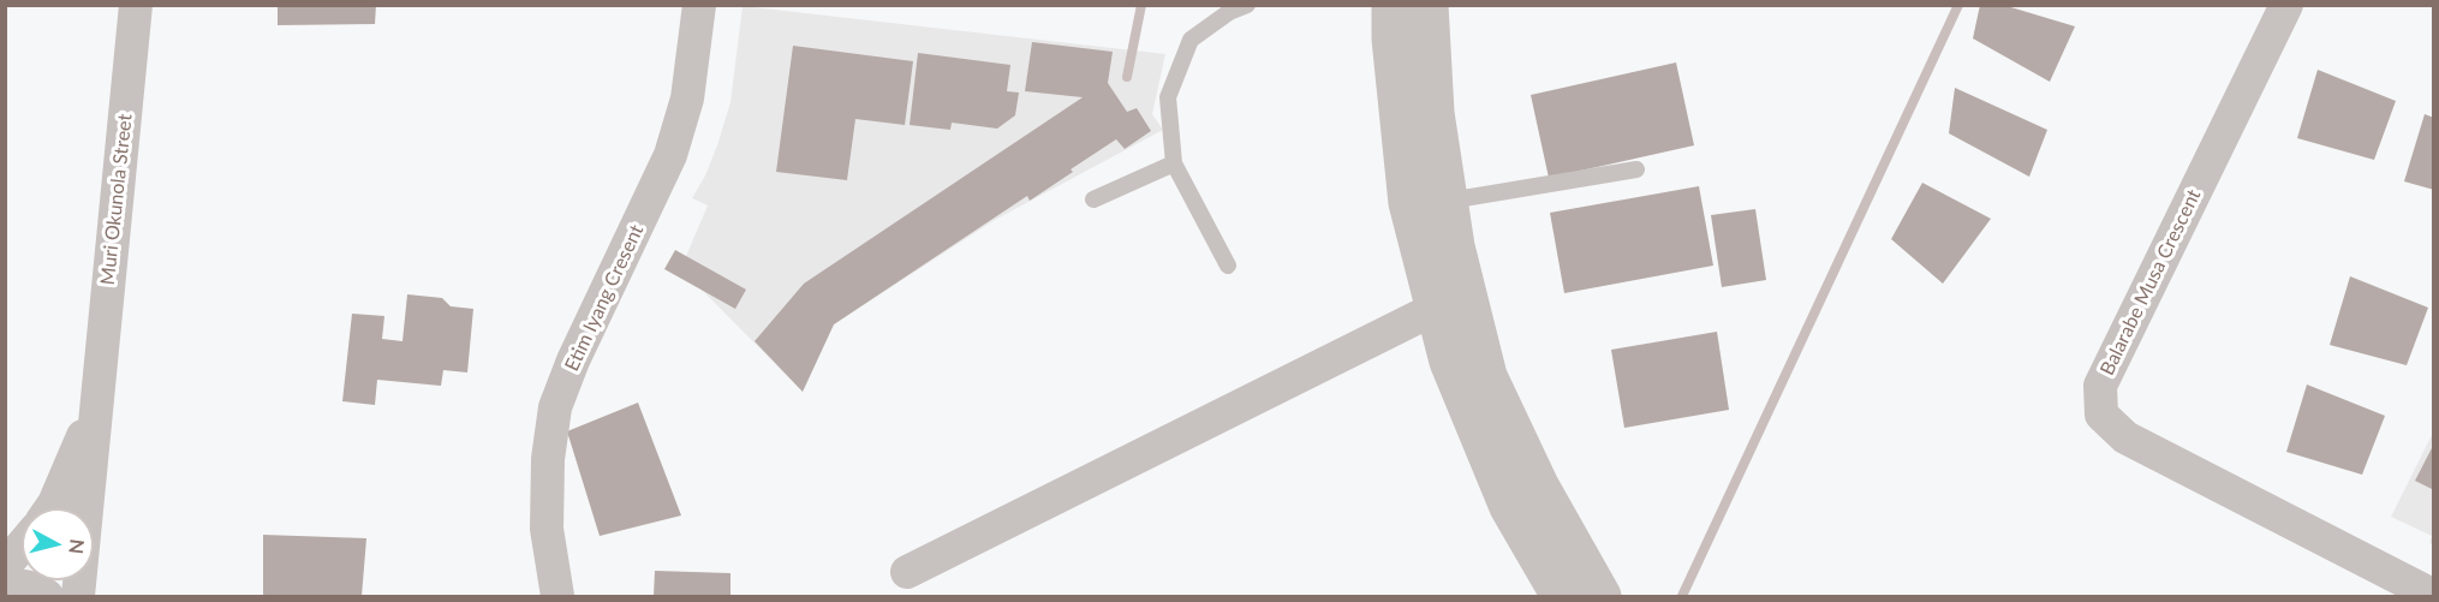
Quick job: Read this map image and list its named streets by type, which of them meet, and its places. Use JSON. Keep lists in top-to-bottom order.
{
  "streets": {
    "street": ["Muri Okunola Street", "Balarabe Musa Crescent", "Etim Iyang Cresent"]
  },
  "north": "right"
}
